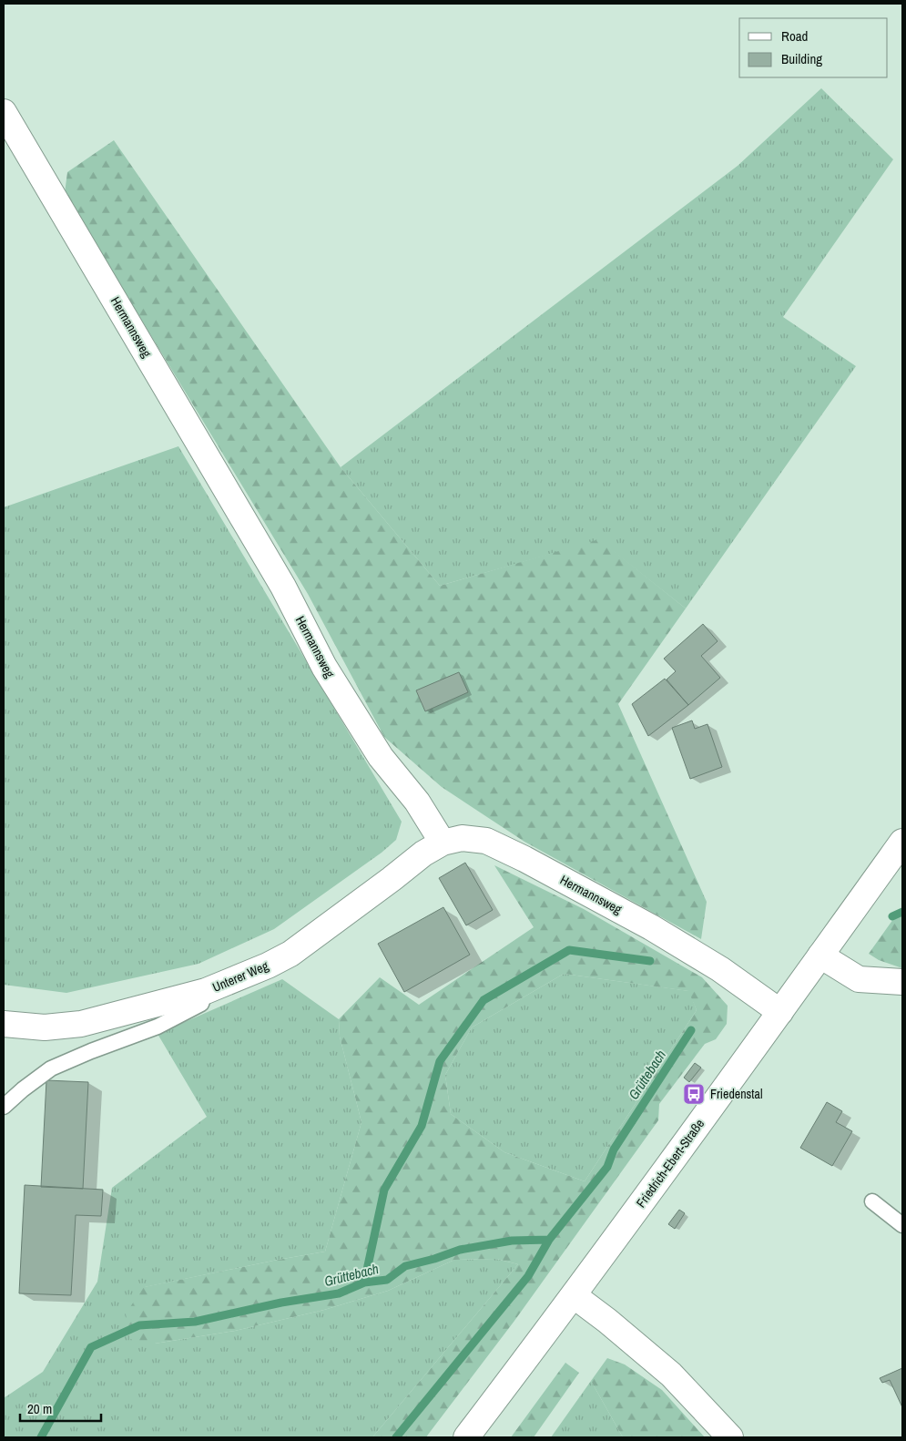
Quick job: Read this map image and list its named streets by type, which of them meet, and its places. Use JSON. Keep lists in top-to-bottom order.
{
  "streets": {
    "street": ["Hermannsweg", "Unterer Weg", "Friedrich-Ebert-Straße"]
  },
  "crossings": [
    ["Hermannsweg", "Unterer Weg"],
    ["Hermannsweg", "Friedrich-Ebert-Straße"]
  ],
  "water": ["Grüttebach"],
  "places": {
    "bus stop": ["Friedenstal"]
  },
  "legend": ["Road", "Building"],
  "scale_bar": "20 m"
}
